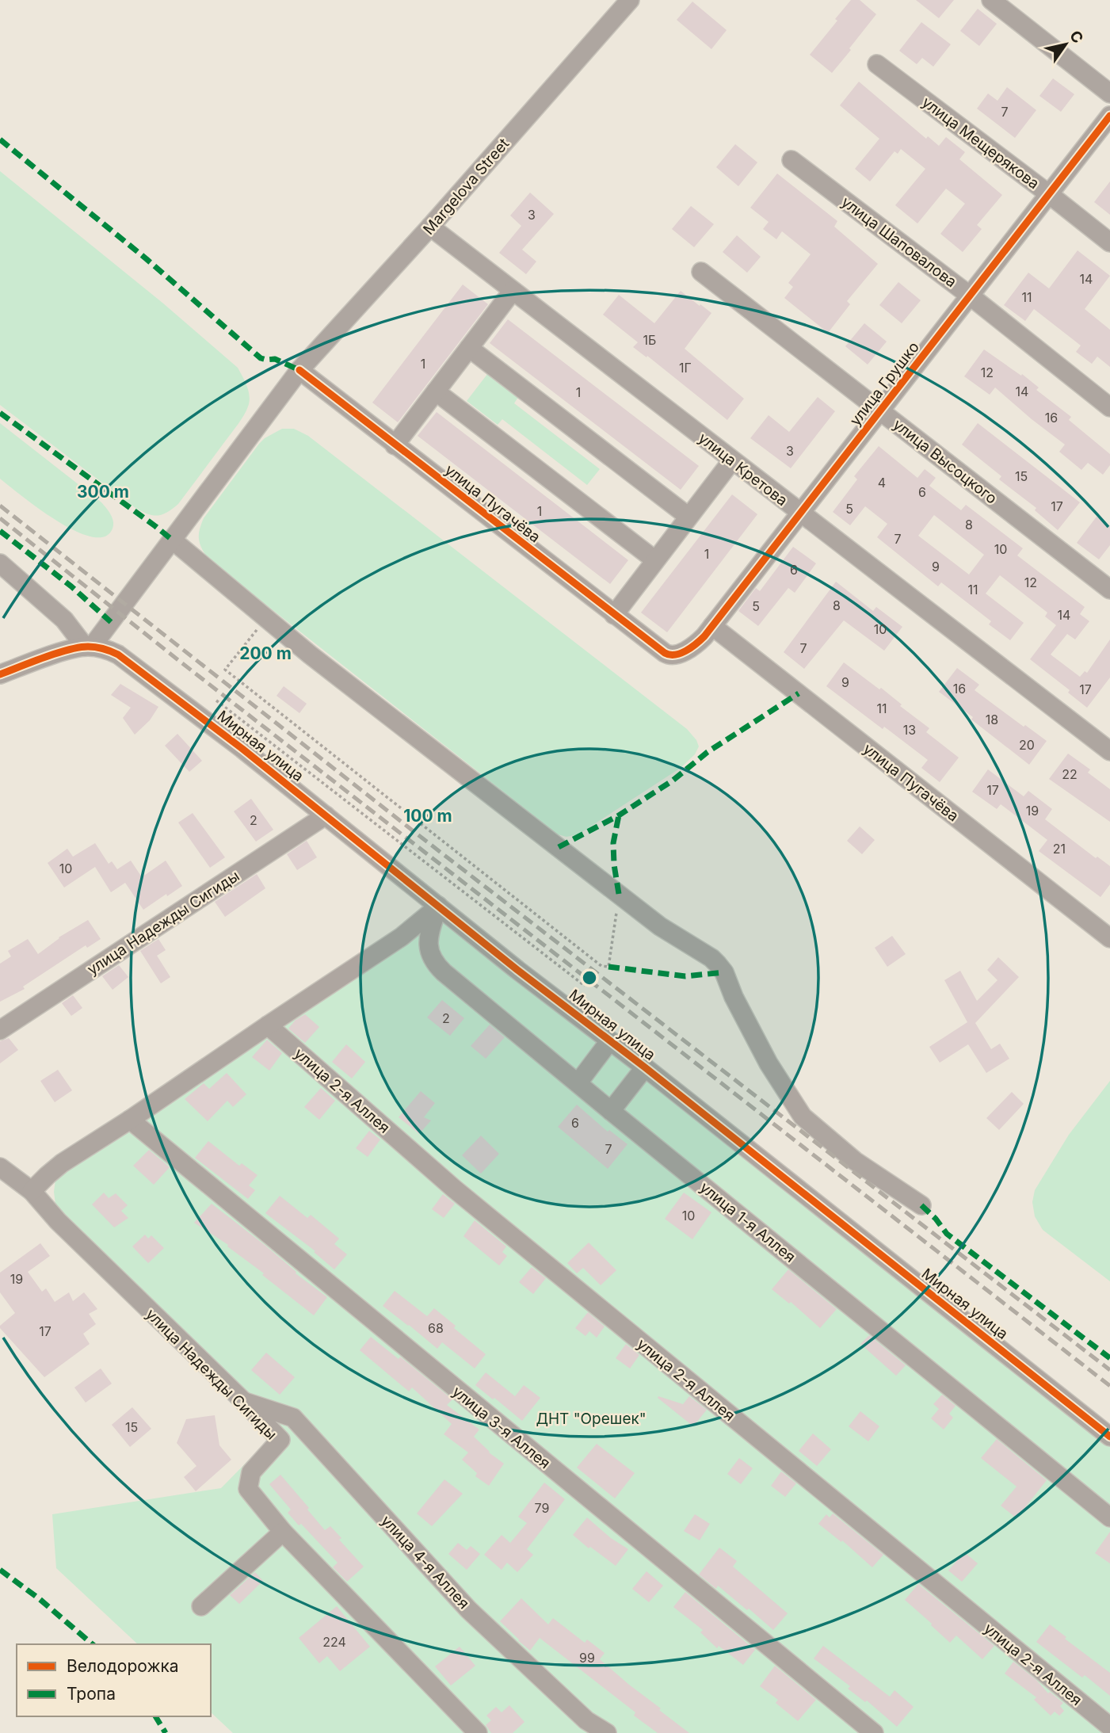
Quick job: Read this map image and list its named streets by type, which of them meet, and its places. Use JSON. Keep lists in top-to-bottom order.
{
  "streets": {
    "street": [
      "улица Мещерякова",
      "Margelova Street",
      "улица Шаповалова",
      "улица Грушко",
      "улица Высоцкого",
      "улица Кретова",
      "улица Пугачёва",
      "Мирная улица",
      "улица Надежды Сигиды",
      "улица 2-я Аллея",
      "улица 1-я Аллея",
      "улица 3-я Аллея",
      "улица 4-я Аллея"
    ]
  },
  "crossings": [
    ["улица Мещерякова", "улица Грушко"],
    ["Margelova Street", "улица Кретова"],
    ["Margelova Street", "улица Пугачёва"],
    ["Margelova Street", "Мирная улица"],
    ["улица Шаповалова", "улица Грушко"],
    ["улица Грушко", "улица Высоцкого"],
    ["улица Грушко", "улица Кретова"],
    ["улица Грушко", "улица Пугачёва"],
    ["Мирная улица", "улица Надежды Сигиды"],
    ["Мирная улица", "улица 1-я Аллея"],
    ["улица Надежды Сигиды", "улица 4-я Аллея"]
  ],
  "parks": ["ДНТ \"Орешек\""],
  "house_numbers": [
    "7",
    "3",
    "14",
    "11",
    "1Б",
    "1",
    "1Г",
    "12",
    "14",
    "1",
    "16",
    "3",
    "15",
    "4",
    "6",
    "17",
    "5",
    "1",
    "8",
    "7",
    "10",
    "1",
    "9",
    "6",
    "12",
    "11",
    "8",
    "5",
    "14",
    "10",
    "7",
    "9",
    "16",
    "17",
    "11",
    "18",
    "13",
    "20",
    "22",
    "17",
    "19",
    "2",
    "21",
    "10",
    "2",
    "6",
    "7",
    "10",
    "19",
    "68",
    "17",
    "15",
    "79",
    "224",
    "99"
  ],
  "legend": ["Велодорожка", "Тропа"],
  "north": "top right",
  "rings": ["300 m", "200 m", "100 m"]
}
